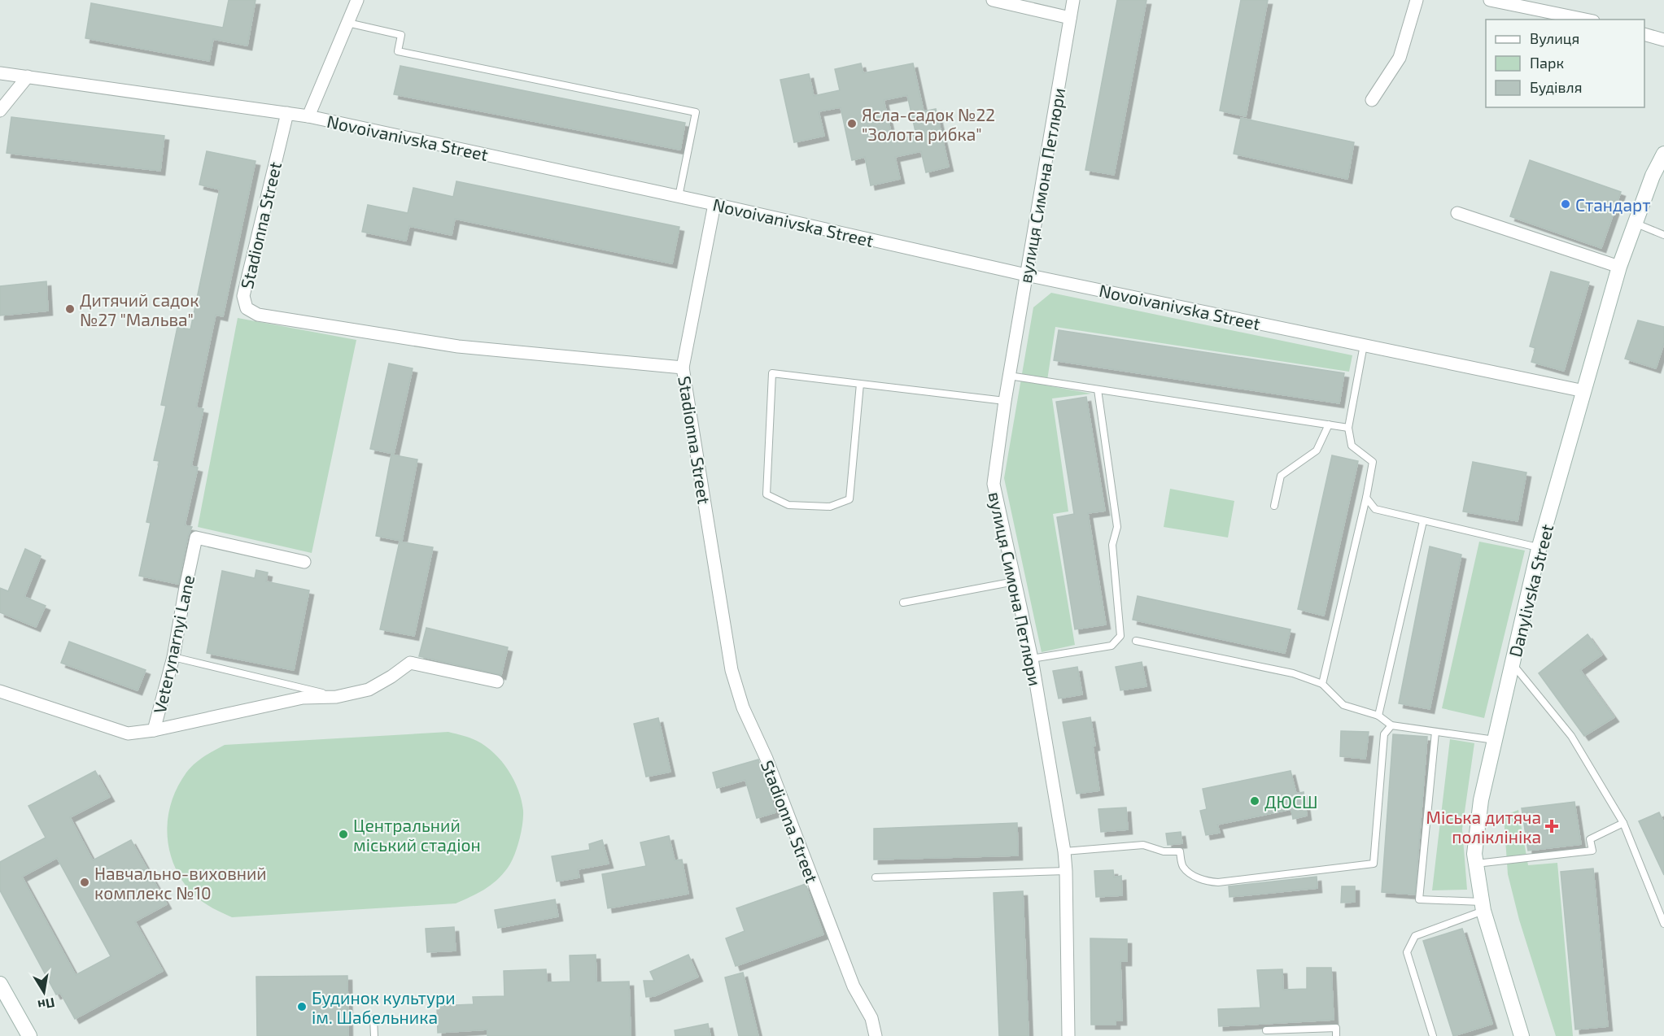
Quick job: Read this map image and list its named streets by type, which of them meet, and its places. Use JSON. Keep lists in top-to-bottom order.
{
  "streets": {
    "main road": ["Danylivska Street"],
    "street": [
      "Novoivanivska Street",
      "вулиця Симона Петлюри",
      "Stadionna Street",
      "Veterynarnyi Lane"
    ]
  },
  "crossings": [
    ["Novoivanivska Street", "вулиця Симона Петлюри"],
    ["Novoivanivska Street", "Stadionna Street"],
    ["Novoivanivska Street", "Danylivska Street"]
  ],
  "places": {
    "other": [
      "Ясла-садок №22 \"Золота рибка\"",
      "Стандарт",
      "Дитячий садок №27 \"Мальва\"",
      "ДЮСШ",
      "Центральний міський стадіон",
      "Навчально-виховний комплекс №10",
      "Будинок культури ім. Шабельника"
    ],
    "health": ["Міська дитяча поліклініка"]
  },
  "legend": ["Вулиця", "Парк", "Будівля"],
  "north": "bottom"
}
